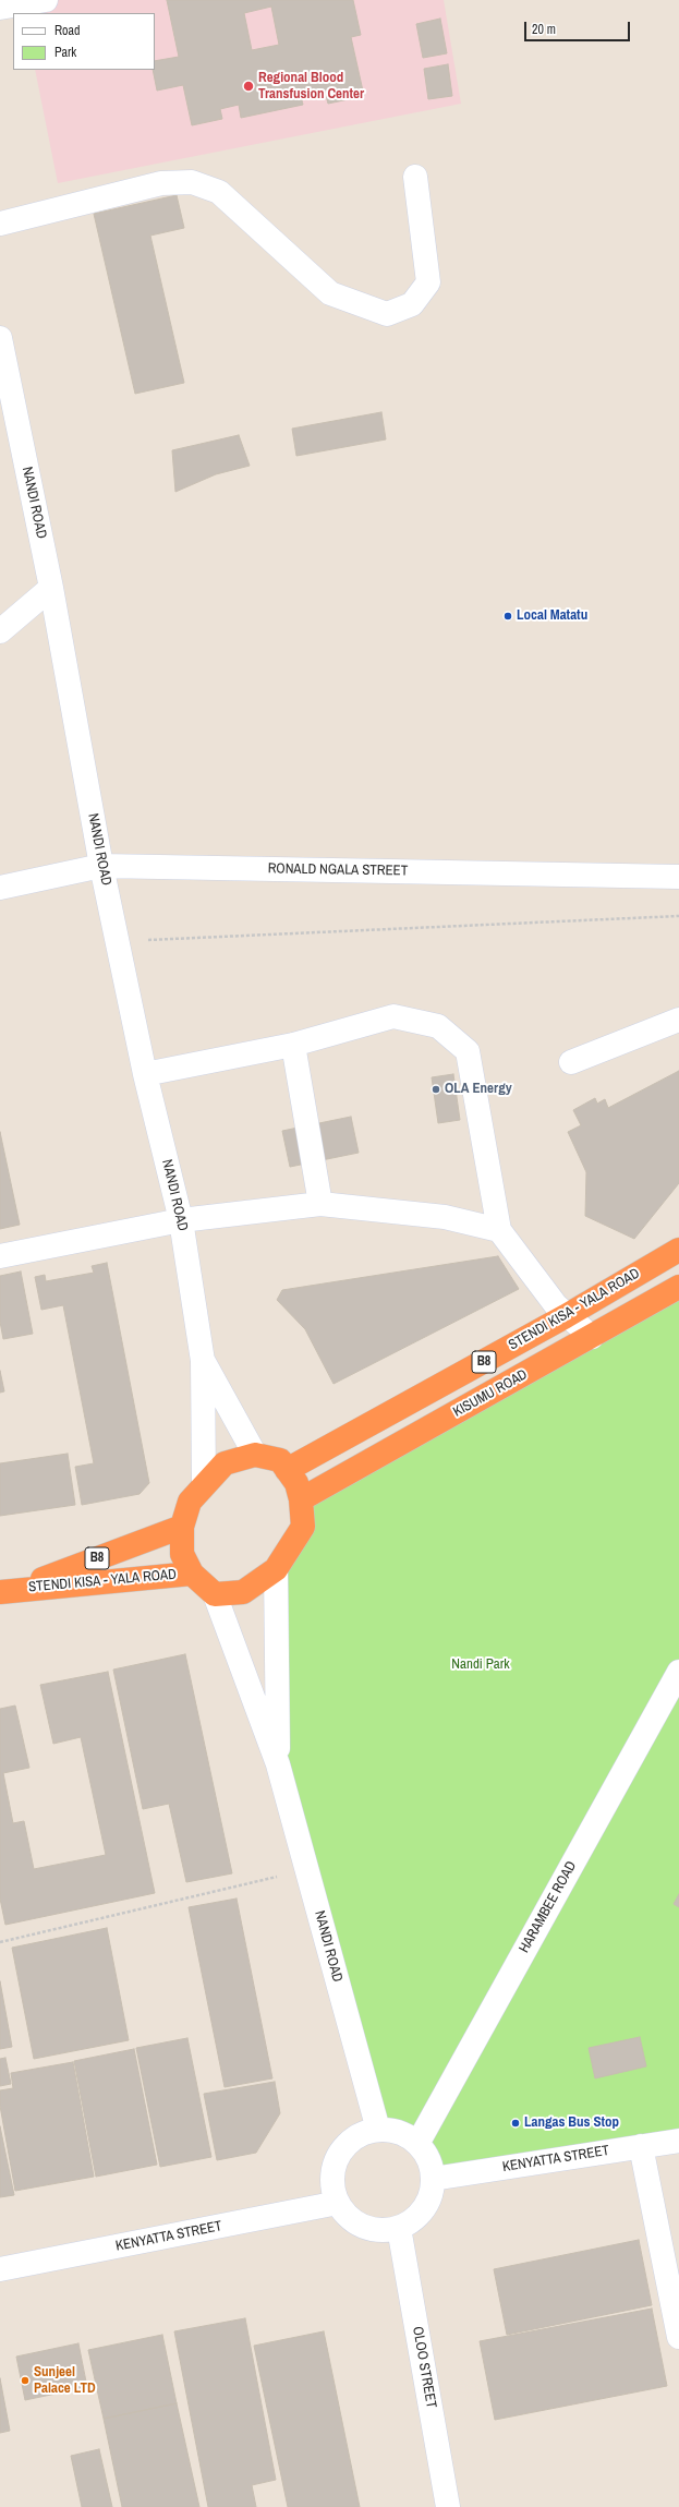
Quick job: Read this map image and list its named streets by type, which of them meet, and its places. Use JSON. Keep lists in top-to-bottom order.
{
  "streets": {
    "highway": ["STENDI KISA - YALA ROAD", "B8", "KISUMU ROAD"],
    "street": [
      "NANDI ROAD",
      "RONALD NGALA STREET",
      "HARAMBEE ROAD",
      "KENYATTA STREET",
      "OLOO STREET"
    ]
  },
  "crossings": [
    ["NANDI ROAD", "RONALD NGALA STREET"],
    ["NANDI ROAD", "STENDI KISA - YALA ROAD"],
    ["NANDI ROAD", "KISUMU ROAD"],
    ["NANDI ROAD", "HARAMBEE ROAD"],
    ["NANDI ROAD", "KENYATTA STREET"],
    ["NANDI ROAD", "OLOO STREET"],
    ["STENDI KISA - YALA ROAD", "KISUMU ROAD"],
    ["HARAMBEE ROAD", "KENYATTA STREET"],
    ["HARAMBEE ROAD", "OLOO STREET"],
    ["KENYATTA STREET", "OLOO STREET"]
  ],
  "parks": ["Nandi Park"],
  "places": [
    "Regional Blood Transfusion Center",
    "Local Matatu",
    "OLA Energy",
    "Langas Bus Stop",
    "Sunjeel Palace LTD"
  ],
  "legend": ["Road", "Park"],
  "scale_bar": "20 m"
}
